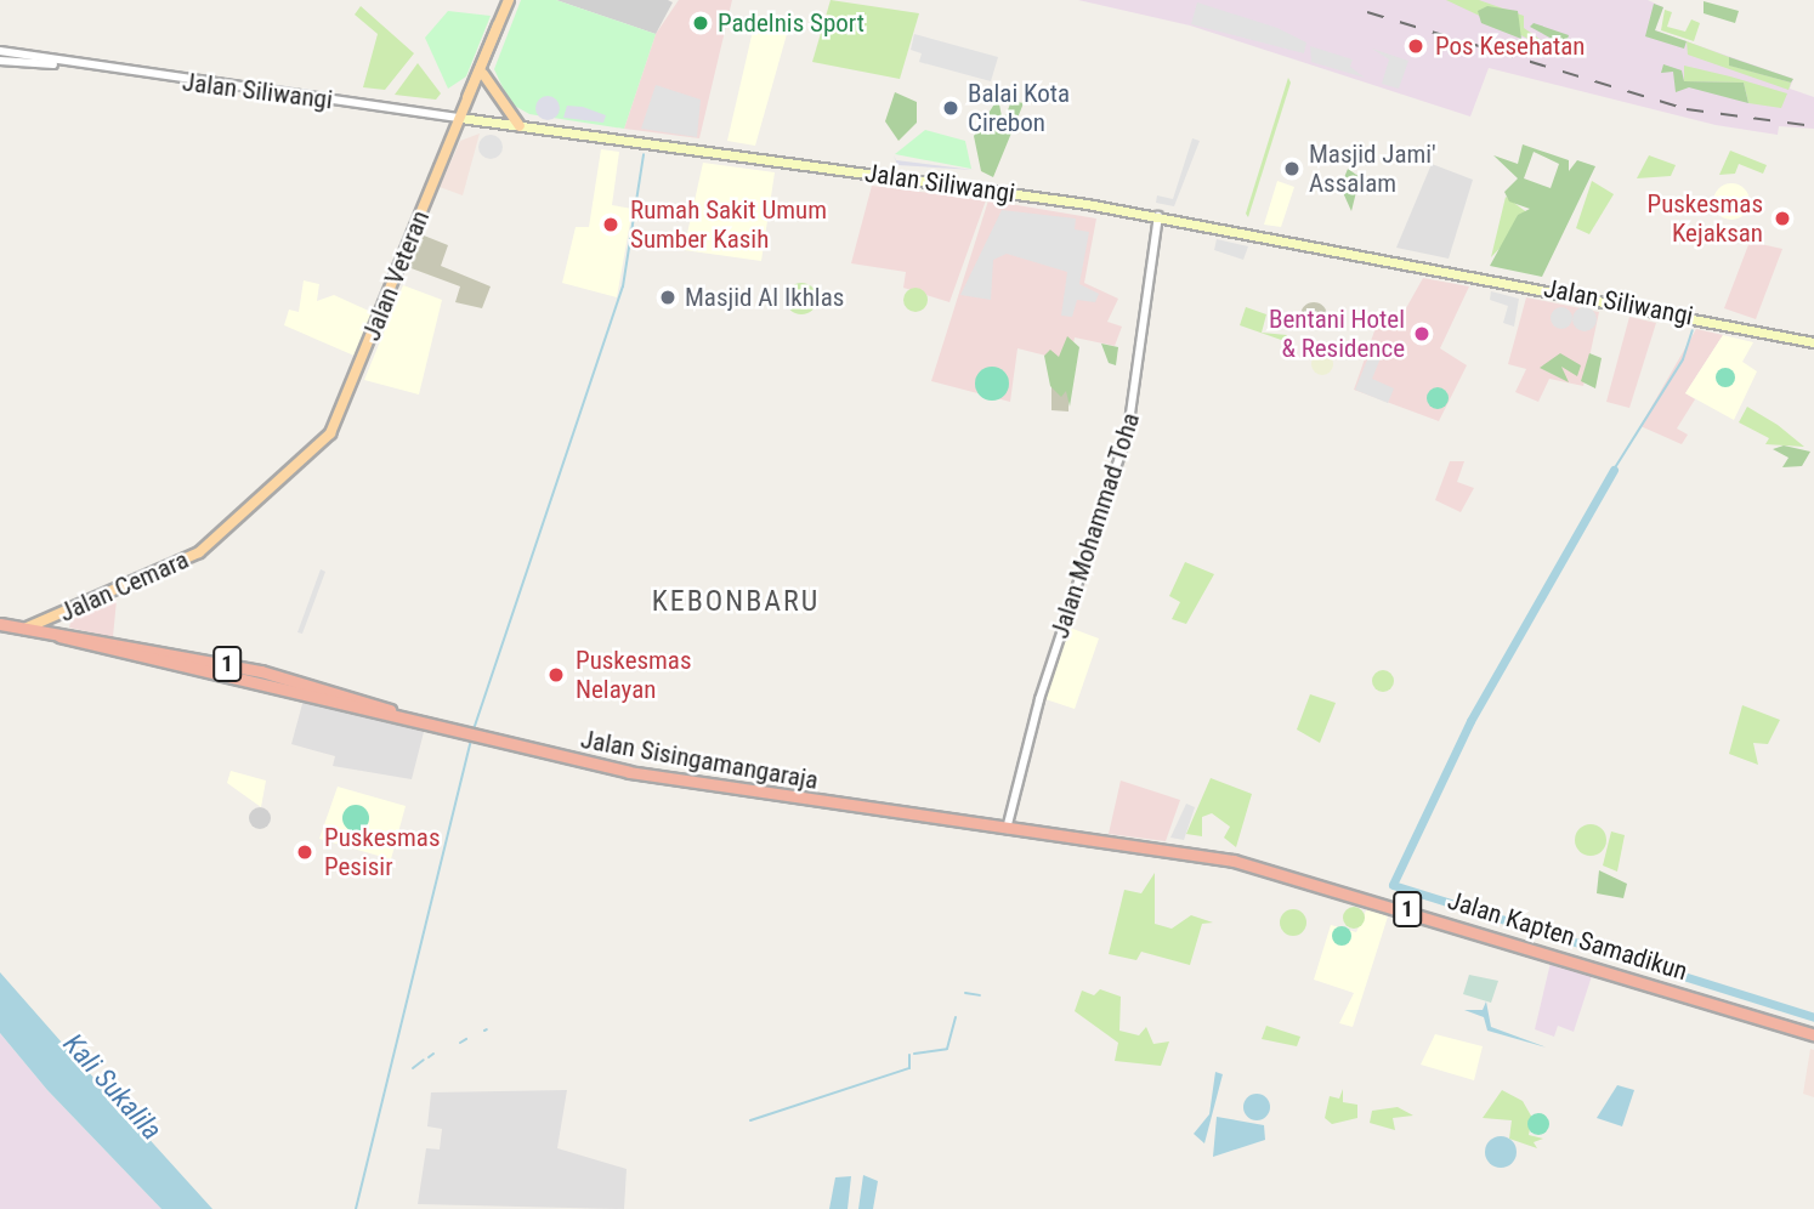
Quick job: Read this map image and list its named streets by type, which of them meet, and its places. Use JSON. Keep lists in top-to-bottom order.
{
  "streets": {
    "highway": ["1", "Jalan Sisingamangaraja", "Jalan Kapten Samadikun"],
    "main road": ["Jalan Siliwangi", "Jalan Veteran", "Jalan Cemara"],
    "street": ["Jalan Mohammad Toha"]
  },
  "crossings": [
    ["Jalan Siliwangi", "Jalan Veteran"],
    ["Jalan Siliwangi", "Jalan Mohammad Toha"],
    ["Jalan Veteran", "Jalan Cemara"],
    ["Jalan Mohammad Toha", "Jalan Sisingamangaraja"],
    ["Jalan Mohammad Toha", "Jalan Kapten Samadikun"],
    ["Jalan Cemara", "Jalan Sisingamangaraja"],
    ["Jalan Sisingamangaraja", "Jalan Kapten Samadikun"]
  ],
  "districts": ["KEBONBARU"],
  "water": ["Kali Sukalila"],
  "places": [
    "Padelnis Sport",
    "Pos Kesehatan",
    "Balai Kota Cirebon",
    "Masjid Jami' Assalam",
    "Puskesmas Kejaksan",
    "Rumah Sakit Umum Sumber Kasih",
    "Masjid Al Ikhlas",
    "Bentani Hotel & Residence",
    "Puskesmas Nelayan",
    "Puskesmas Pesisir"
  ]
}
